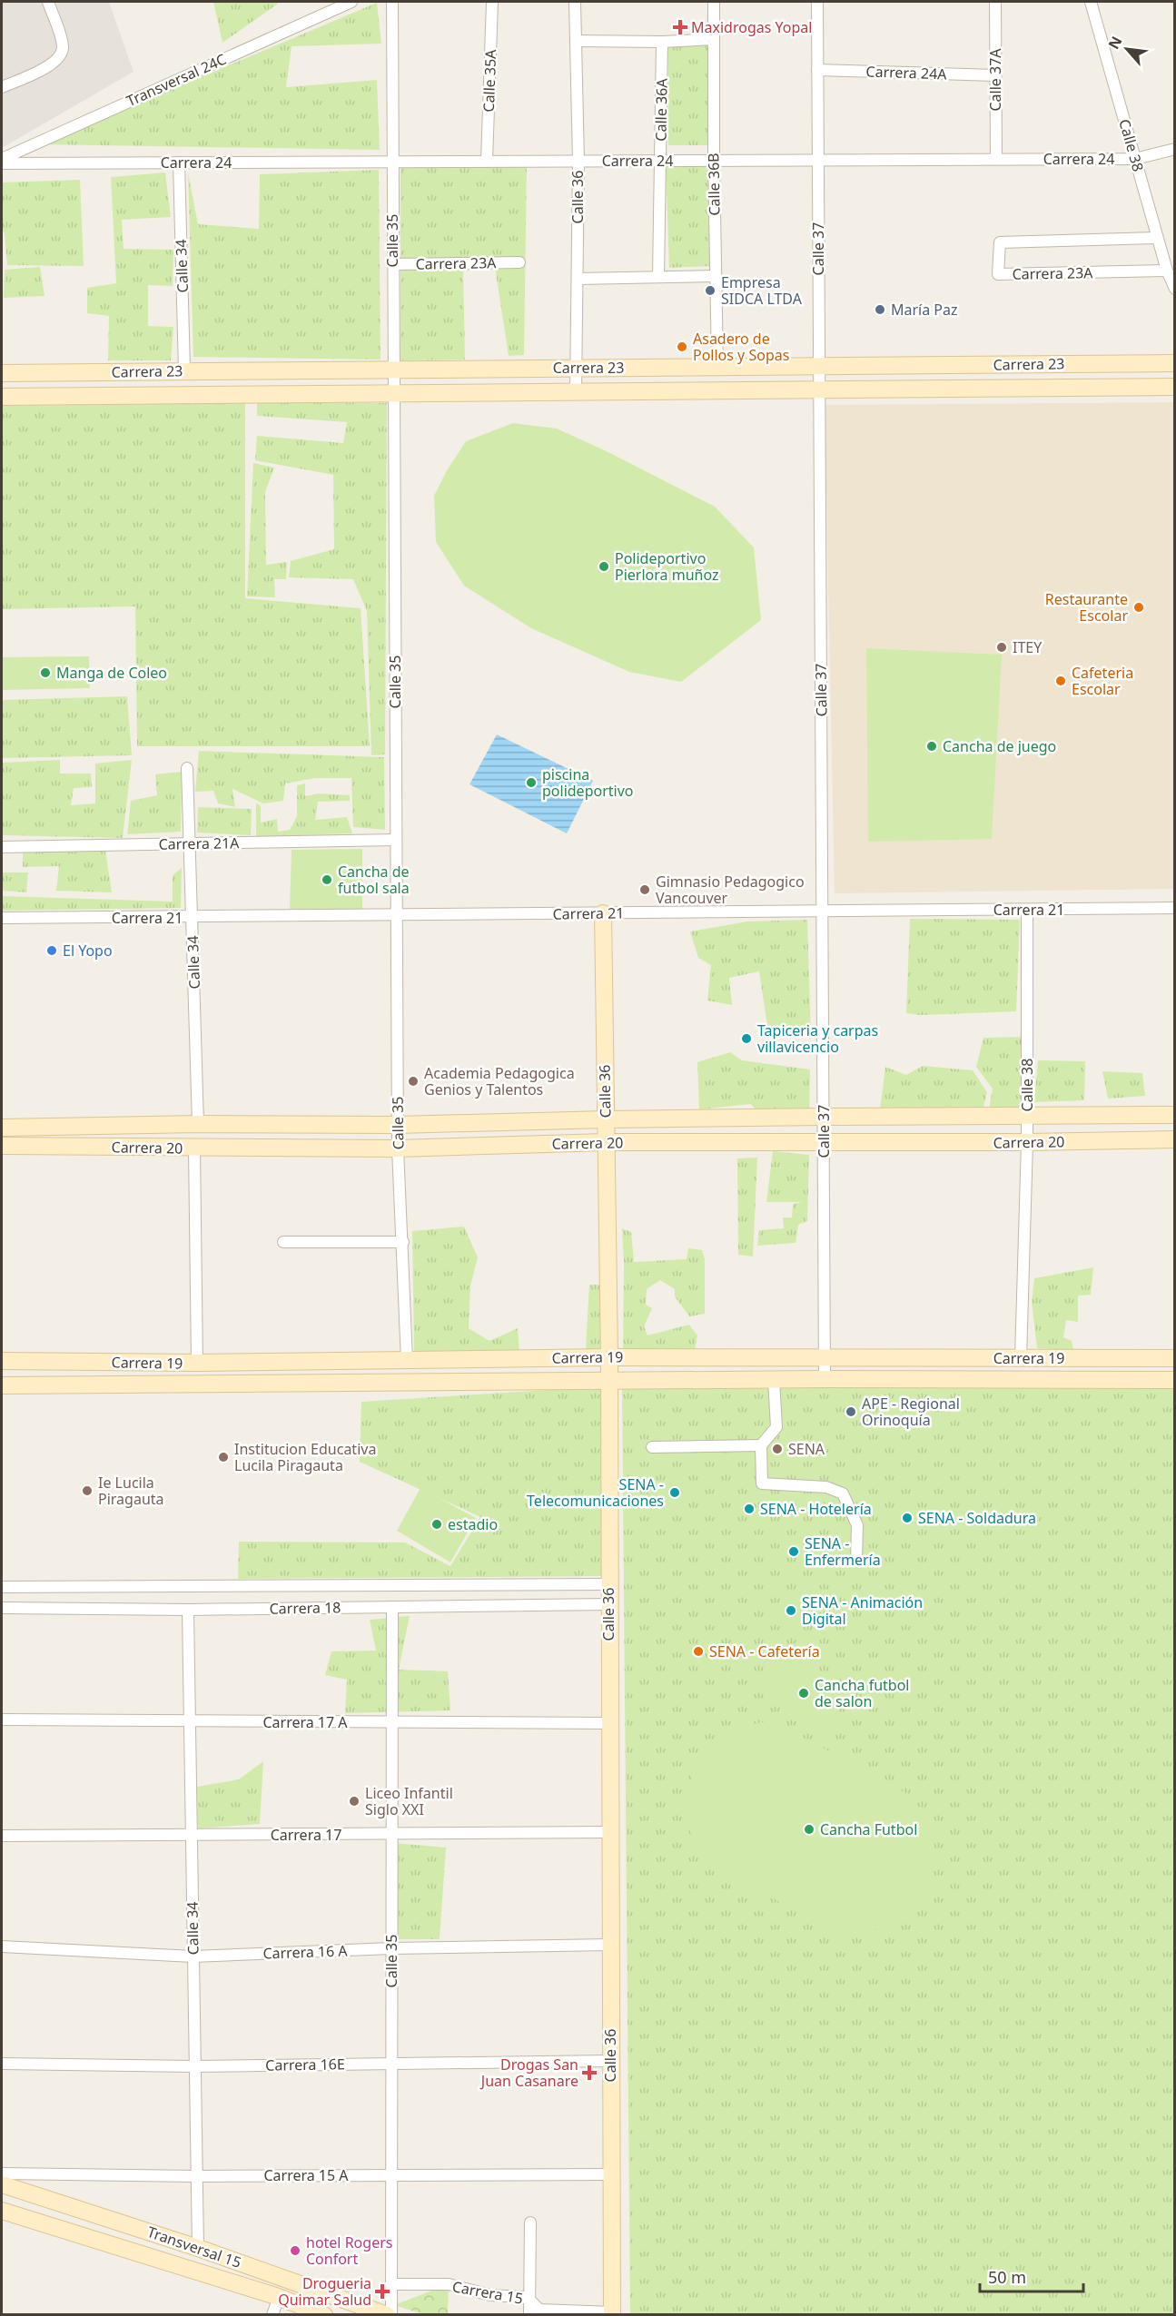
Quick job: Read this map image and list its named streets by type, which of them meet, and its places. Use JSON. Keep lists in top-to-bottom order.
{
  "streets": {
    "main road": [
      "Calle 36",
      "Carrera 23",
      "Carrera 20",
      "Carrera 19",
      "Transversal 15"
    ],
    "street": [
      "Carrera 24A",
      "Transversal 24C",
      "Calle 37A",
      "Calle 35A",
      "Calle 36A",
      "Calle 38",
      "Carrera 24",
      "Calle 36B",
      "Calle 35",
      "Calle 37",
      "Carrera 23A",
      "Calle 34",
      "Carrera 21A",
      "Carrera 21",
      "Carrera 18",
      "Carrera 17 A",
      "Carrera 17",
      "Carrera 16 A",
      "Carrera 16E",
      "Carrera 15 A",
      "Carrera 15"
    ]
  },
  "crossings": [
    ["Carrera 24A", "Calle 37A"],
    ["Carrera 24A", "Calle 37"],
    ["Calle 37A", "Carrera 24"],
    ["Calle 35A", "Carrera 24"],
    ["Calle 36A", "Carrera 24"],
    ["Calle 38", "Carrera 24"],
    ["Calle 38", "Carrera 23A"],
    ["Calle 38", "Carrera 21"],
    ["Calle 38", "Carrera 20"],
    ["Calle 38", "Carrera 19"],
    ["Carrera 24", "Calle 36B"],
    ["Carrera 24", "Calle 36"],
    ["Carrera 24", "Calle 35"],
    ["Carrera 24", "Calle 37"],
    ["Carrera 24", "Calle 34"],
    ["Calle 36B", "Carrera 23"],
    ["Calle 36", "Carrera 23"],
    ["Calle 36", "Carrera 21"],
    ["Calle 36", "Carrera 20"],
    ["Calle 36", "Carrera 19"],
    ["Calle 36", "Carrera 18"],
    ["Calle 36", "Carrera 17 A"],
    ["Calle 36", "Carrera 17"],
    ["Calle 36", "Carrera 16 A"],
    ["Calle 36", "Carrera 16E"],
    ["Calle 36", "Carrera 15 A"],
    ["Calle 36", "Carrera 15"],
    ["Calle 35", "Carrera 23A"],
    ["Calle 35", "Carrera 23"],
    ["Calle 35", "Carrera 21A"],
    ["Calle 35", "Carrera 21"],
    ["Calle 35", "Carrera 20"],
    ["Calle 35", "Carrera 19"],
    ["Calle 35", "Carrera 18"],
    ["Calle 35", "Carrera 17 A"],
    ["Calle 35", "Carrera 17"],
    ["Calle 35", "Carrera 16 A"],
    ["Calle 35", "Carrera 16E"],
    ["Calle 35", "Carrera 15 A"],
    ["Calle 35", "Carrera 15"],
    ["Calle 37", "Carrera 23"],
    ["Calle 37", "Carrera 21"],
    ["Calle 37", "Carrera 20"],
    ["Calle 37", "Carrera 19"],
    ["Calle 34", "Carrera 23"],
    ["Calle 34", "Carrera 21A"],
    ["Calle 34", "Carrera 21"],
    ["Calle 34", "Carrera 20"],
    ["Calle 34", "Carrera 18"],
    ["Calle 34", "Carrera 17 A"],
    ["Calle 34", "Carrera 17"],
    ["Calle 34", "Carrera 16 A"],
    ["Calle 34", "Carrera 16E"],
    ["Calle 34", "Carrera 15 A"],
    ["Calle 34", "Transversal 15"]
  ],
  "places": {
    "health": ["Maxidrogas Yopal", "Drogas San Juan Casanare", "Drogueria Quimar Salud"],
    "other": [
      "Empresa SIDCA LTDA",
      "María Paz",
      "Asadero de Pollos y Sopas",
      "Polideportivo Pierlora muñoz",
      "Restaurante Escolar",
      "ITEY",
      "Manga de Coleo",
      "Cafeteria Escolar",
      "Cancha de juego",
      "piscina polideportivo",
      "Cancha de futbol sala",
      "Gimnasio Pedagogico Vancouver",
      "El Yopo",
      "Tapiceria y carpas villavicencio",
      "Academia Pedagogica Genios y Talentos",
      "APE - Regional Orinoquía",
      "SENA",
      "Institucion Educativa Lucila Piragauta",
      "Ie Lucila Piragauta",
      "SENA - Telecomunicaciones",
      "SENA - Hotelería",
      "SENA - Soldadura",
      "estadio",
      "SENA - Enfermería",
      "SENA - Animación Digital",
      "SENA - Cafetería",
      "Cancha futbol de salon",
      "Liceo Infantil Siglo XXI",
      "Cancha Futbol",
      "hotel Rogers Confort"
    ]
  },
  "scale_bar": "50 m",
  "north": "top left"
}
